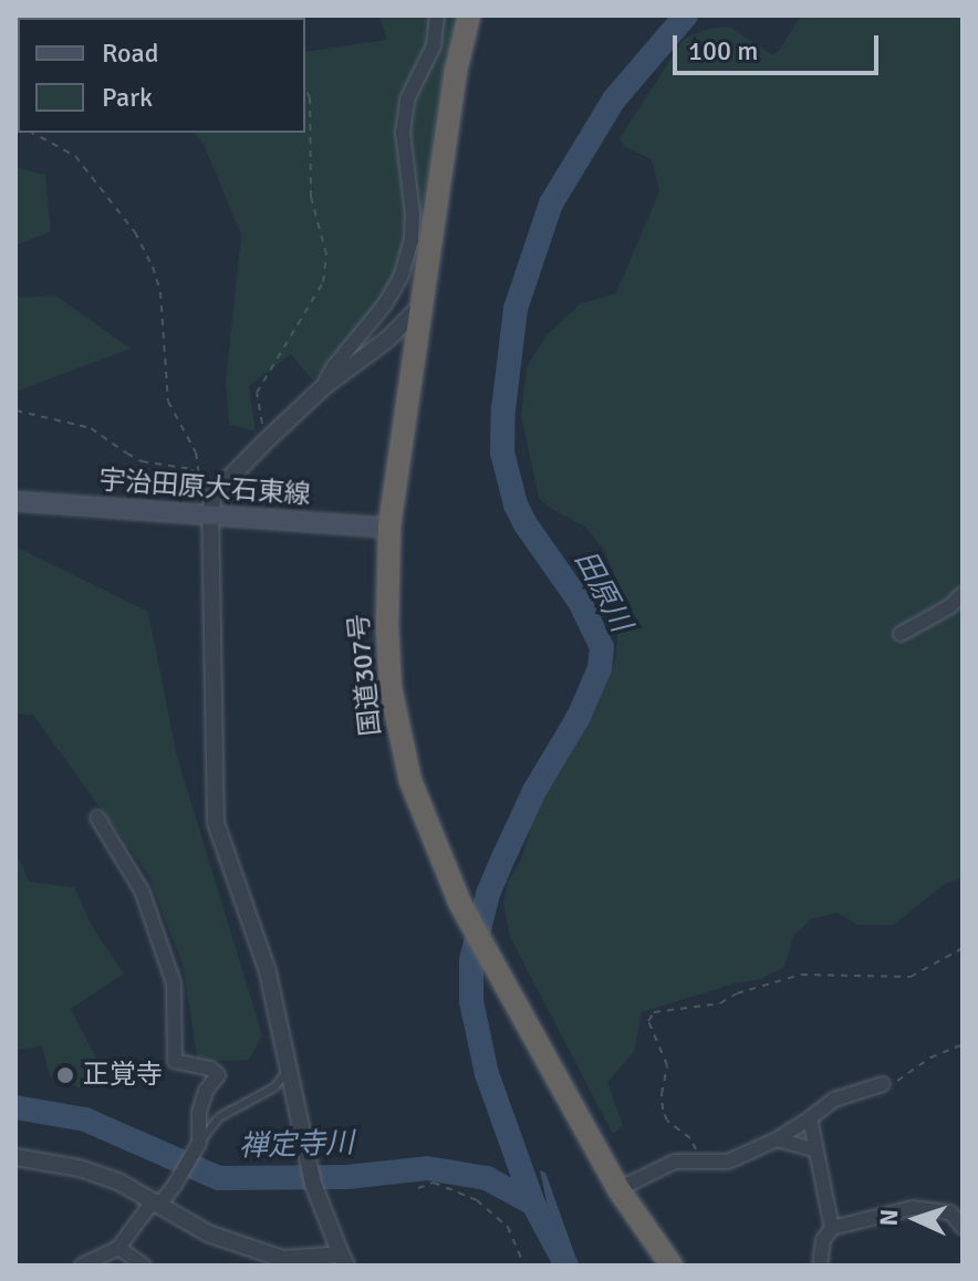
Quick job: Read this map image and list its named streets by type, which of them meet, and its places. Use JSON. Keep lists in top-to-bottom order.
{
  "streets": {
    "highway": ["国道307号"],
    "main road": ["宇治田原大石東線"]
  },
  "crossings": [
    ["宇治田原大石東線", "国道307号"]
  ],
  "water": ["田原川", "禅定寺川"],
  "places": ["正覚寺"],
  "legend": ["Road", "Park"],
  "scale_bar": "100 m",
  "north": "left"
}
